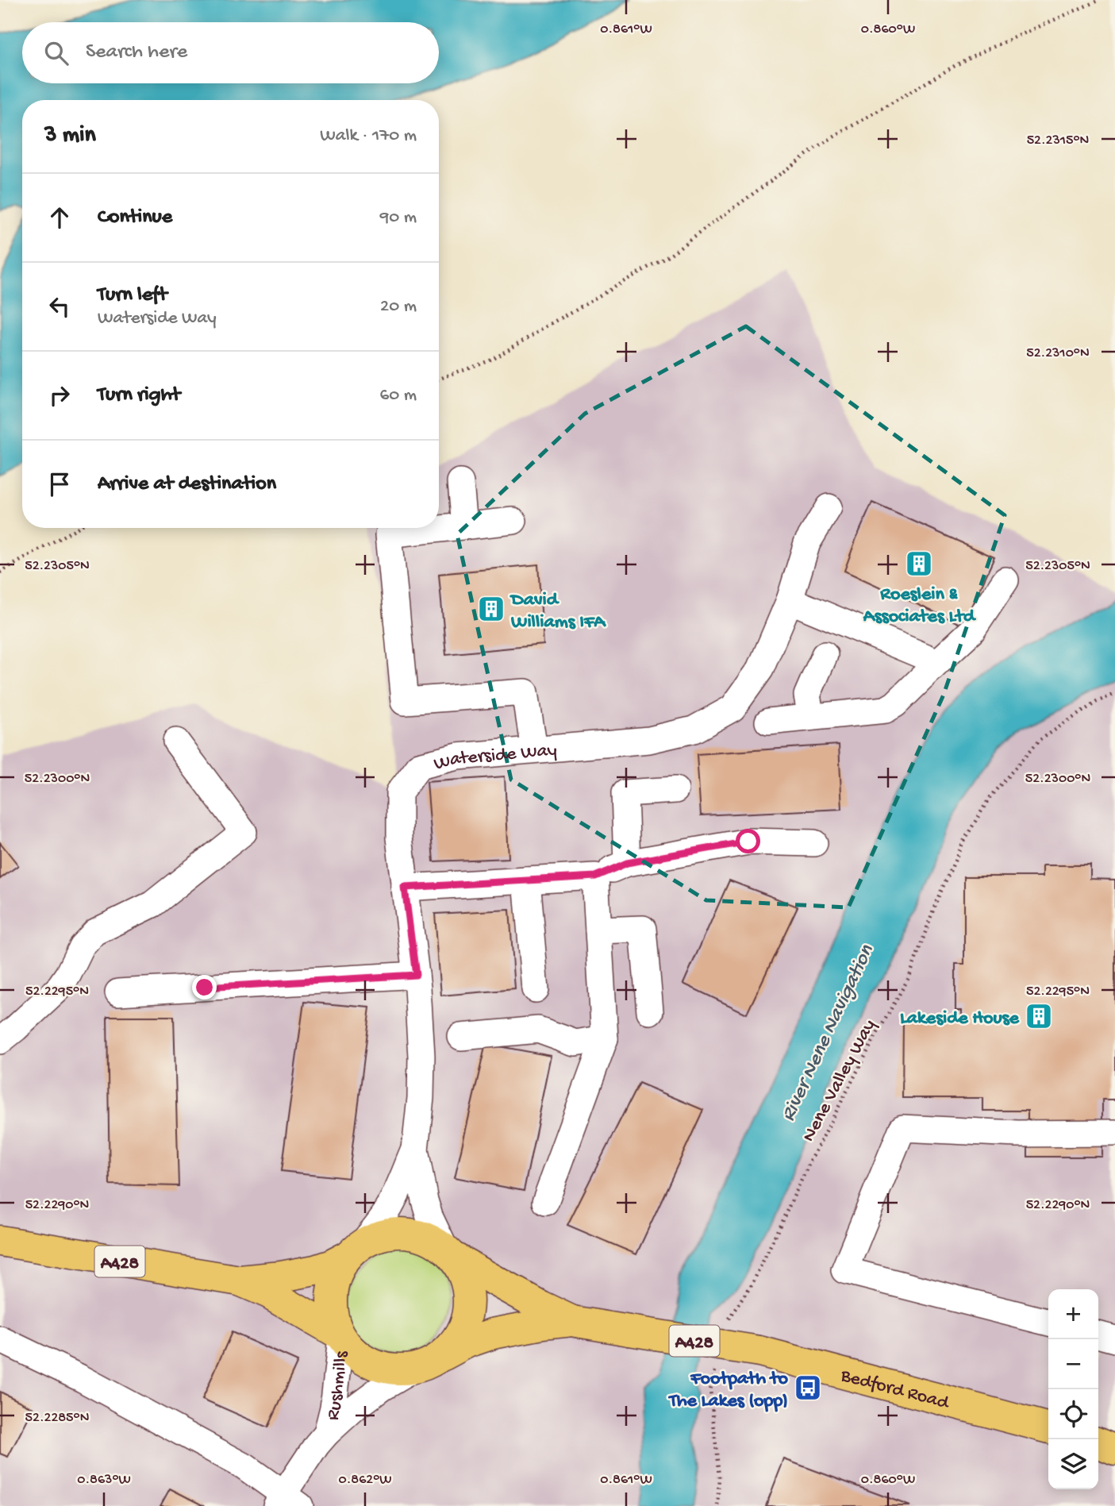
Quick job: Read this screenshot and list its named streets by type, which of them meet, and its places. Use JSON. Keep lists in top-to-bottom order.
{
  "streets": {
    "highway": ["A428", "Bedford Road"],
    "street": ["Waterside Way", "Rushmills"],
    "path": ["Nene Valley Way"]
  },
  "crossings": [
    ["Waterside Way", "A428"],
    ["Waterside Way", "Rushmills"],
    ["Waterside Way", "Bedford Road"],
    ["A428", "Rushmills"],
    ["A428", "Bedford Road"],
    ["Rushmills", "Bedford Road"]
  ],
  "water": ["River Nene Navigation"],
  "places": {
    "building": ["Roeslein & Associates Ltd", "David Williams IFA", "Lakeside House"],
    "bus stop": ["Footpath to The Lakes (opp)"]
  },
  "page": {
    "search": "Search here",
    "heading": ["3 min", "Walk · 170 m"],
    "list": [
      ["Continue", "90 m"],
      ["Turn left", "Waterside Way", "20 m"],
      ["Turn right", "60 m"],
      "Arrive at destination"
    ],
    "map_buttons": ["+", "−"]
  },
  "coordinates": [
    "0.861°W",
    "0.860°W",
    "52.2315°N",
    "52.2310°N",
    "52.2305°N",
    "52.2300°N",
    "52.2295°N",
    "52.2290°N",
    "52.2285°N",
    "0.863°W",
    "0.862°W"
  ]
}
